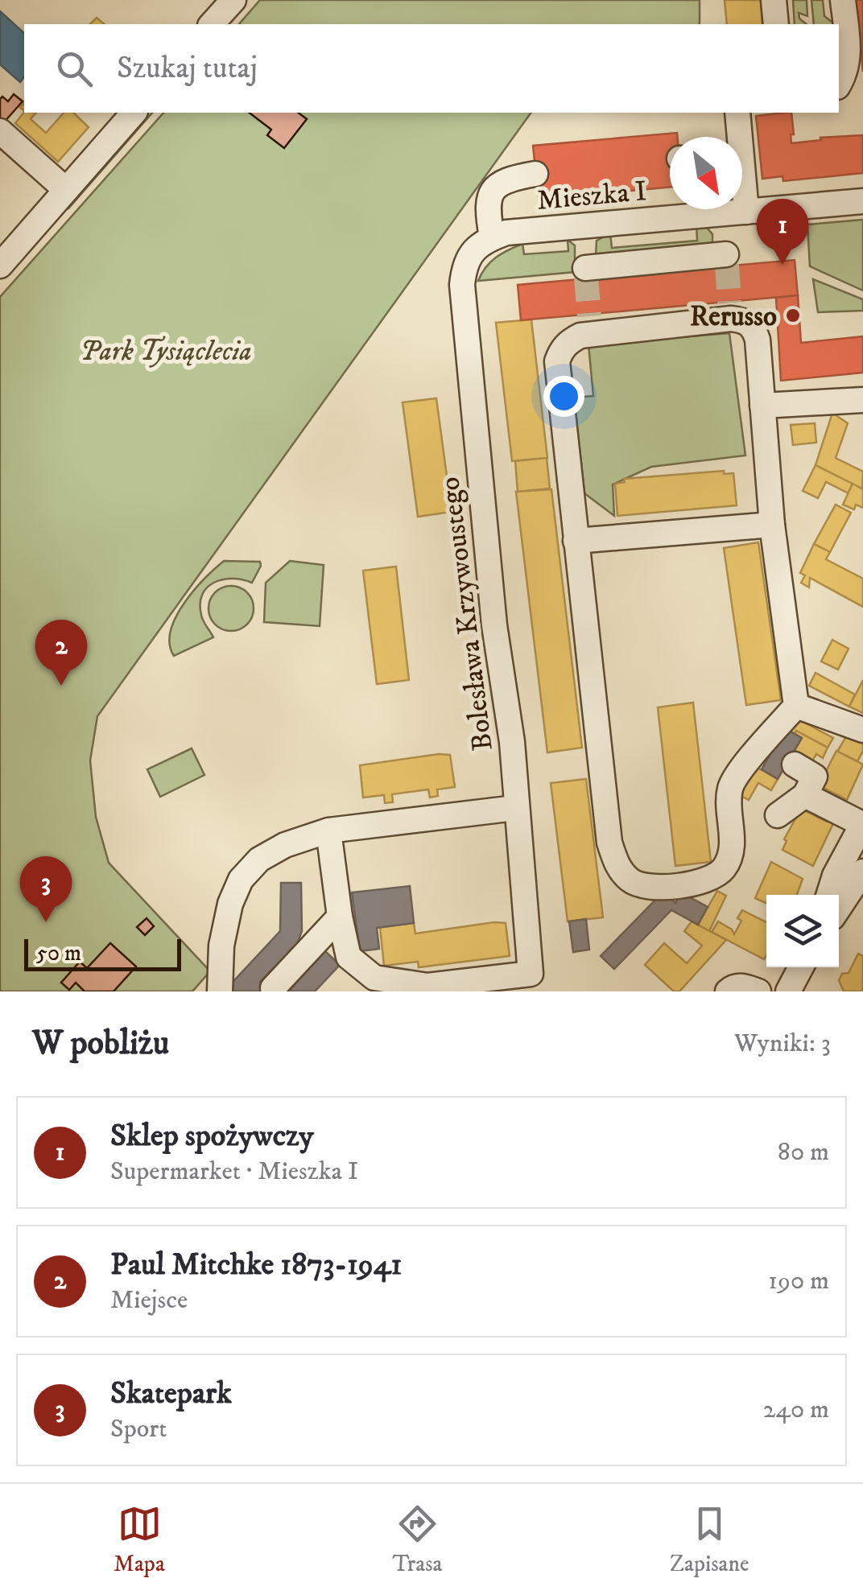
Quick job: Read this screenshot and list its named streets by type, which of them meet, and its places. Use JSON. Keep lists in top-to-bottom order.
{
  "streets": {
    "street": ["Mieszka I", "Bolesława Krzywoustego"]
  },
  "crossings": [
    ["Mieszka I", "Bolesława Krzywoustego"]
  ],
  "parks": ["Park Tysiąclecia"],
  "places": ["Rerusso"],
  "scale_bar": "50 m",
  "north": "bottom right",
  "page": {
    "search": "Szukaj tutaj",
    "pins": ["1", "2", "3"],
    "scale": "50 m",
    "heading": ["W pobliżu", "Wyniki: 3"],
    "list": [
      {
        "mark": "1",
        "name": "Sklep spożywczy",
        "note": "Supermarket · Mieszka I",
        "value": "80 m"
      },
      {
        "mark": "2",
        "name": "Paul Mitchke 1873-1941",
        "note": "Miejsce",
        "value": "190 m"
      },
      {
        "mark": "3",
        "name": "Skatepark",
        "note": "Sport",
        "value": "240 m"
      }
    ],
    "nav": ["Mapa", "Trasa", "Zapisane"]
  }
}
